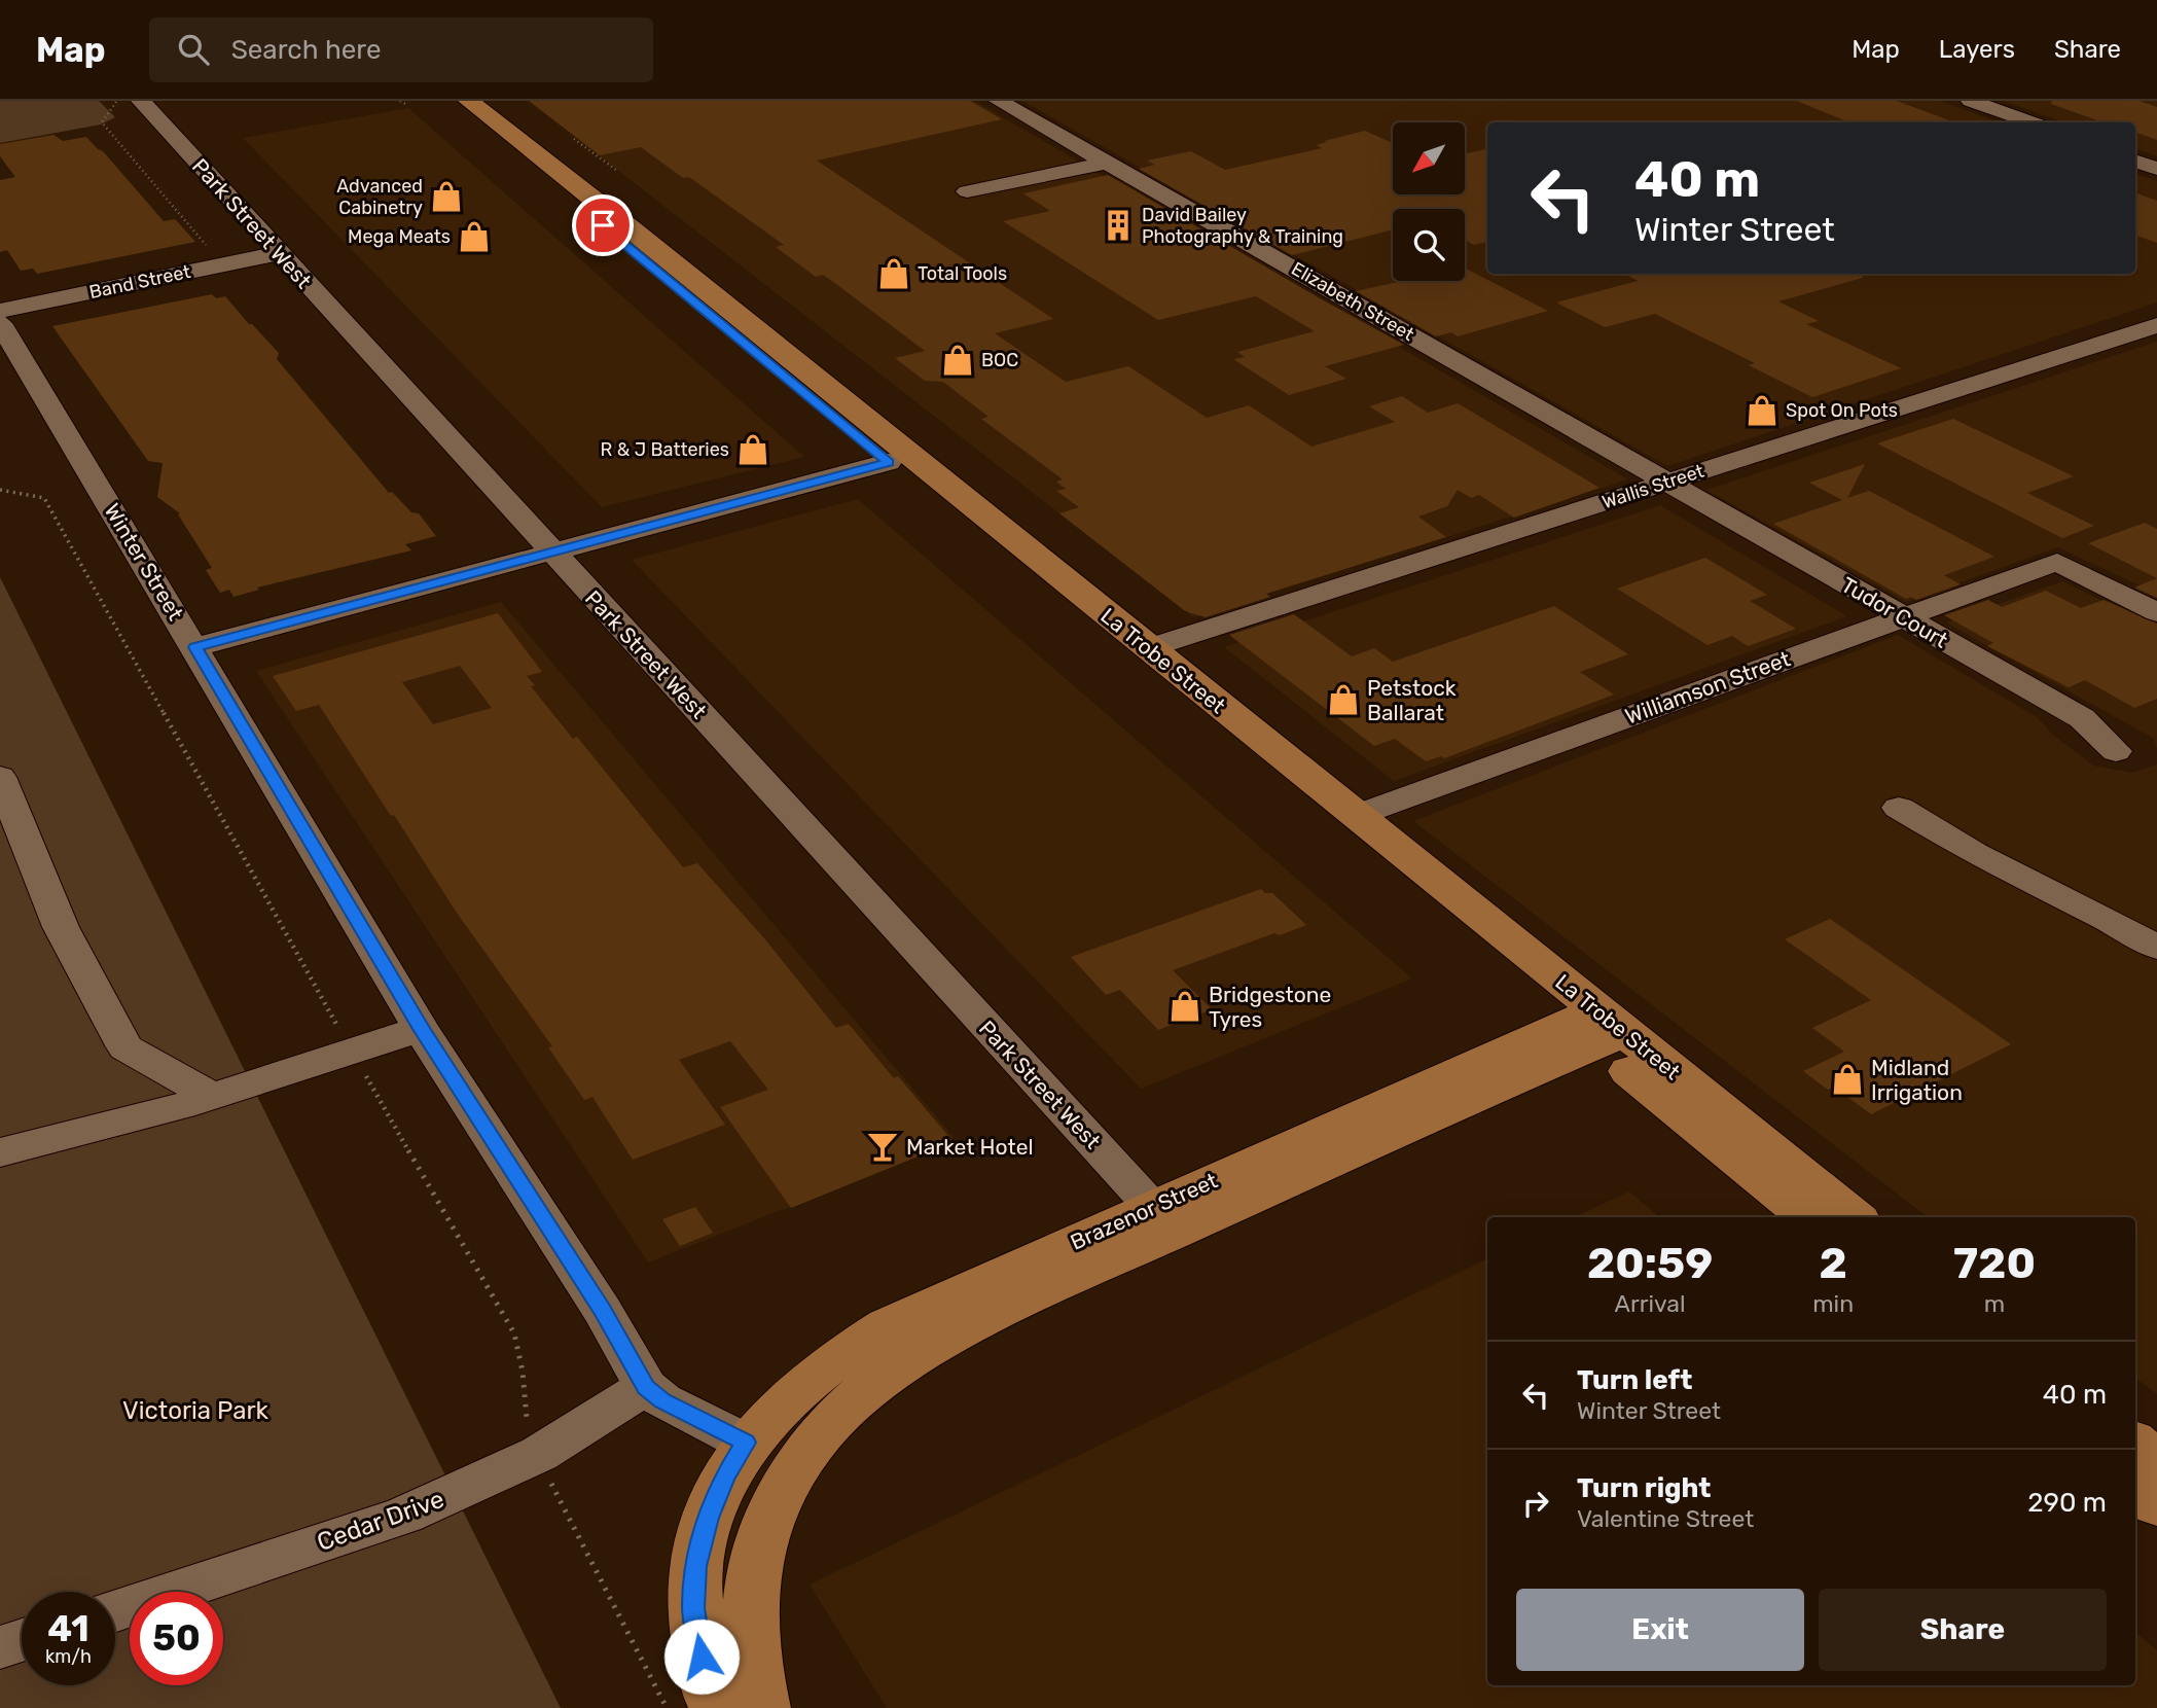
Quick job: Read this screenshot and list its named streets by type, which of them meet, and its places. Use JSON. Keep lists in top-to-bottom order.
{
  "streets": {
    "main road": ["La Trobe Street", "Brazenor Street"],
    "street": [
      "Park Street West",
      "Band Street",
      "Elizabeth Street",
      "Wallis Street",
      "Winter Street",
      "Tudor Court",
      "Williamson Street",
      "Cedar Drive"
    ]
  },
  "crossings": [
    ["Park Street West", "Band Street"],
    ["Park Street West", "Brazenor Street"],
    ["Elizabeth Street", "Wallis Street"],
    ["Elizabeth Street", "Tudor Court"],
    ["Wallis Street", "Tudor Court"],
    ["Wallis Street", "La Trobe Street"],
    ["Winter Street", "Brazenor Street"],
    ["Winter Street", "Cedar Drive"],
    ["Tudor Court", "Williamson Street"],
    ["La Trobe Street", "Williamson Street"],
    ["La Trobe Street", "Brazenor Street"]
  ],
  "parks": ["Victoria Park"],
  "places": {
    "shop": [
      "Advanced Cabinetry",
      "Mega Meats",
      "Total Tools",
      "BOC",
      "Spot On Pots",
      "R & J Batteries",
      "Petstock Ballarat",
      "Bridgestone Tyres",
      "Midland Irrigation"
    ],
    "building": ["David Bailey Photography & Training"],
    "bar": ["Market Hotel"]
  },
  "north": "bottom left",
  "page": {
    "header": "Map",
    "search": "Search here",
    "nav": ["Map", "Layers", "Share"],
    "turn": ["40 m", "Winter Street"],
    "eta": [
      "20:59",
      "Arrival",
      "2",
      "min",
      "720",
      "m"
    ],
    "list": [
      {
        "name": "Turn left",
        "note": "Winter Street",
        "value": "40 m"
      },
      {
        "name": "Turn right",
        "note": "Valentine Street",
        "value": "290 m"
      }
    ],
    "buttons": ["Exit", "Share"],
    "speed": "41 km/h",
    "limit": "50"
  }
}
